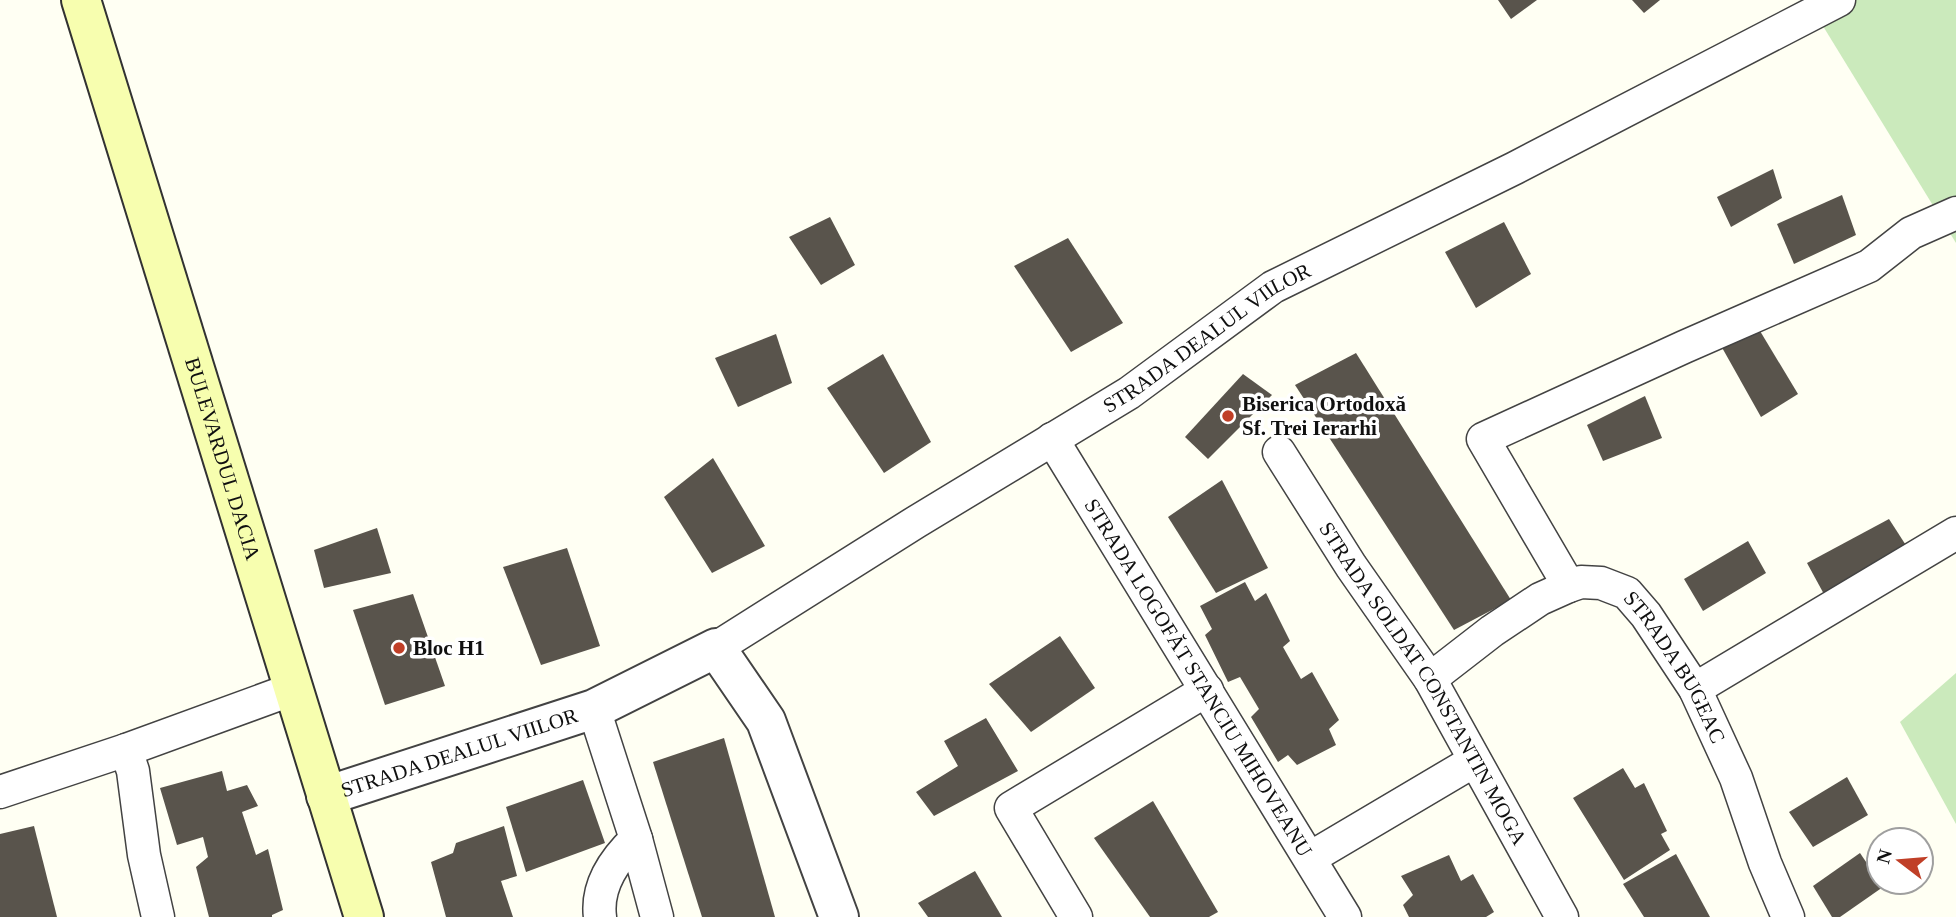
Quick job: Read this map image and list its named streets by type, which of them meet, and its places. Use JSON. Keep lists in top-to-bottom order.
{
  "streets": {
    "main road": ["BULEVARDUL DACIA"],
    "street": [
      "STRADA DEALUL VIILOR",
      "STRADA BUGEAC",
      "STRADA LOGOFĂT STANCIU MIHOVEANU",
      "STRADA SOLDAT CONSTANTIN MOGA"
    ]
  },
  "crossings": [
    ["STRADA DEALUL VIILOR", "BULEVARDUL DACIA"],
    ["STRADA DEALUL VIILOR", "STRADA LOGOFĂT STANCIU MIHOVEANU"],
    ["STRADA BUGEAC", "STRADA SOLDAT CONSTANTIN MOGA"]
  ],
  "places": ["Biserica Ortodoxă Sf. Trei Ierarhi", "Bloc H1"],
  "north": "left"
}
